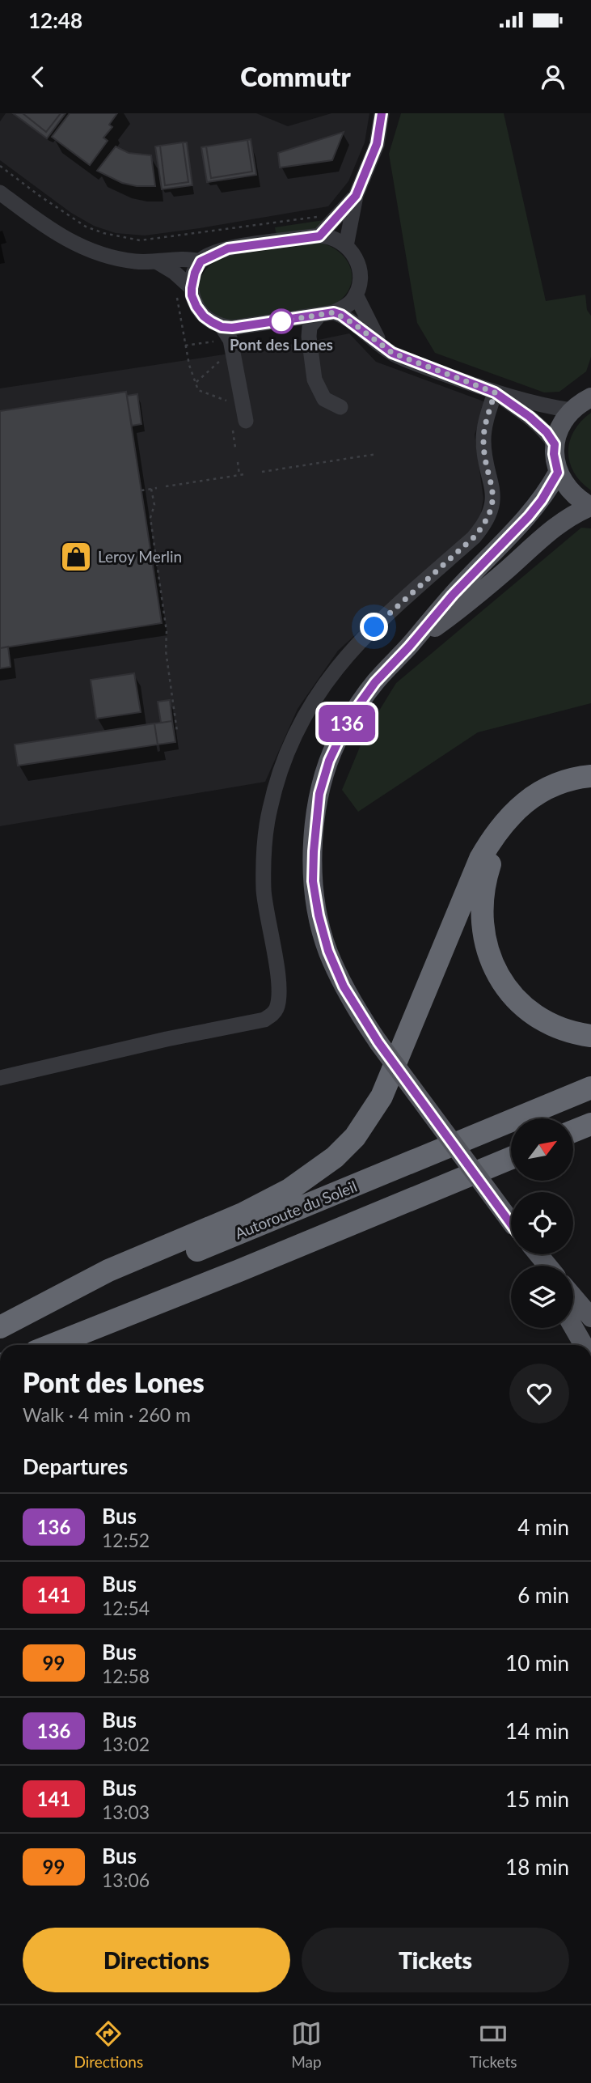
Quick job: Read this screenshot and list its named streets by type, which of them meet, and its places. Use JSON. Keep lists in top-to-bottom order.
{
  "streets": {
    "highway": ["Autoroute du Soleil"]
  },
  "places": {
    "other": ["Pont des Lones"],
    "shop": ["Leroy Merlin"]
  },
  "lines": ["bus line 136"],
  "north": "top right",
  "page": {
    "status": "12:48",
    "header": "Commutr",
    "on_map": "136",
    "heading": [
      ["Pont des Lones", "Walk · 4 min · 260 m"],
      "Departures"
    ],
    "list": [
      {
        "mark": "136",
        "name": "Bus",
        "note": "12:52",
        "value": "4 min"
      },
      {
        "mark": "141",
        "name": "Bus",
        "note": "12:54",
        "value": "6 min"
      },
      {
        "mark": "99",
        "name": "Bus",
        "note": "12:58",
        "value": "10 min"
      },
      {
        "mark": "136",
        "name": "Bus",
        "note": "13:02",
        "value": "14 min"
      },
      {
        "mark": "141",
        "name": "Bus",
        "note": "13:03",
        "value": "15 min"
      },
      {
        "mark": "99",
        "name": "Bus",
        "note": "13:06",
        "value": "18 min"
      }
    ],
    "buttons": ["Directions", "Tickets"],
    "tabs": ["Directions", "Map", "Tickets"]
  }
}
